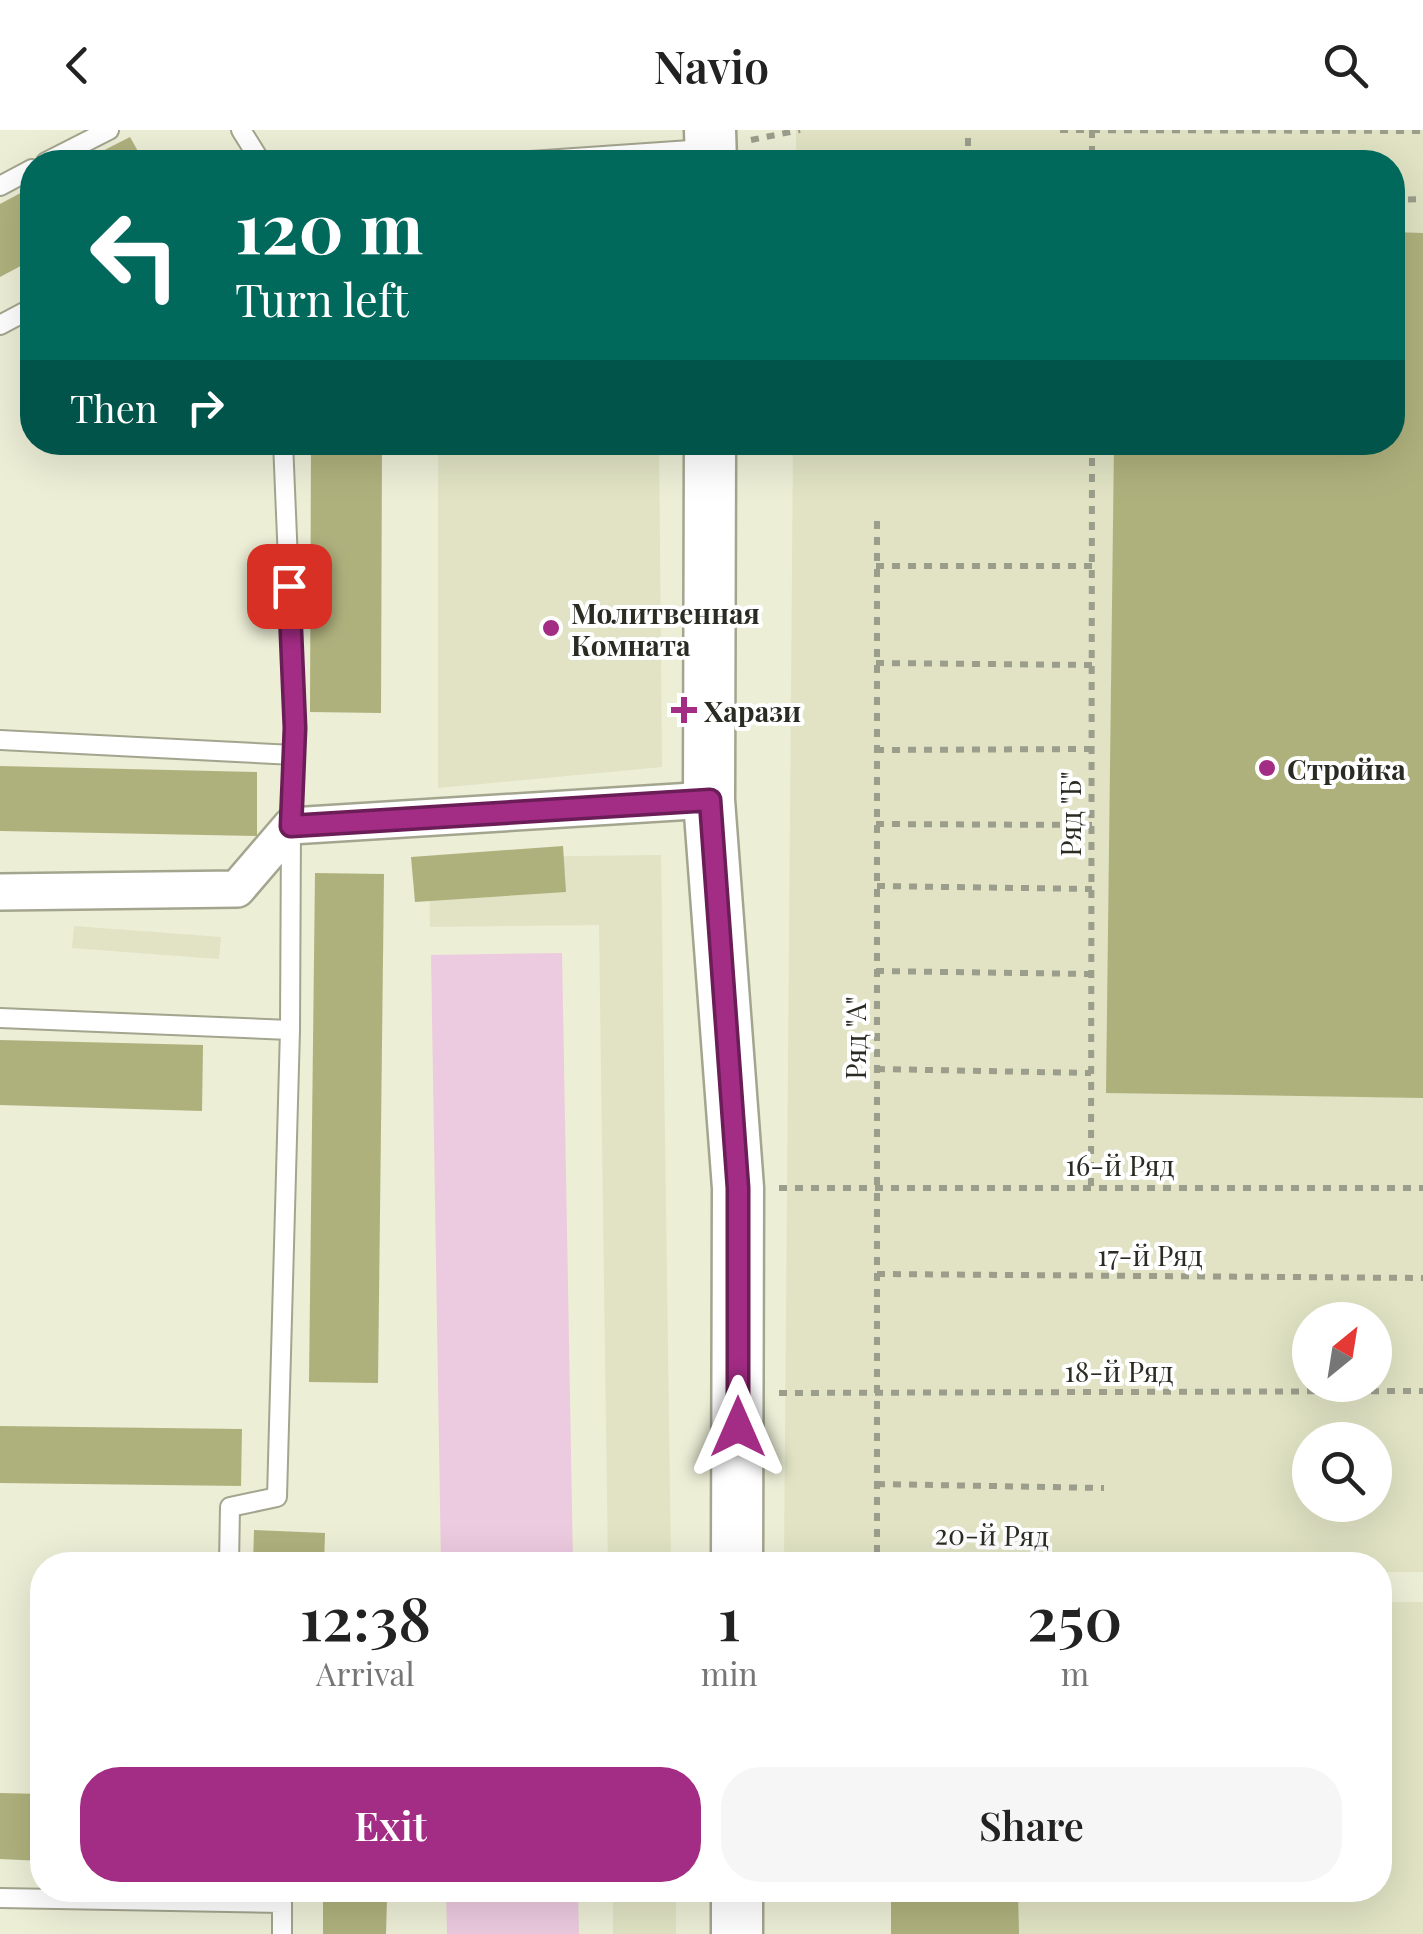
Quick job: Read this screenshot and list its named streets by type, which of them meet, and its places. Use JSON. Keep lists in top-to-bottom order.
{
  "streets": {
    "path": [
      "Ряд \"Б\"",
      "Ряд \"А\"",
      "16-й Ряд",
      "17-й Ряд",
      "18-й Ряд"
    ]
  },
  "crossings": [
    ["Ряд \"Б\"", "16-й Ряд"],
    ["Ряд \"А\"", "16-й Ряд"],
    ["Ряд \"А\"", "17-й Ряд"],
    ["Ряд \"А\"", "18-й Ряд"]
  ],
  "places": {
    "other": ["Молитвенная Комната", "Стройка"],
    "health": ["Харази"]
  },
  "north": "top right",
  "page": {
    "header": "Navio",
    "turn": ["120 m", "Turn left"],
    "then": "Then",
    "eta": [
      "12:38",
      "Arrival",
      "1",
      "min",
      "250",
      "m"
    ],
    "buttons": ["Exit", "Share"]
  }
}
